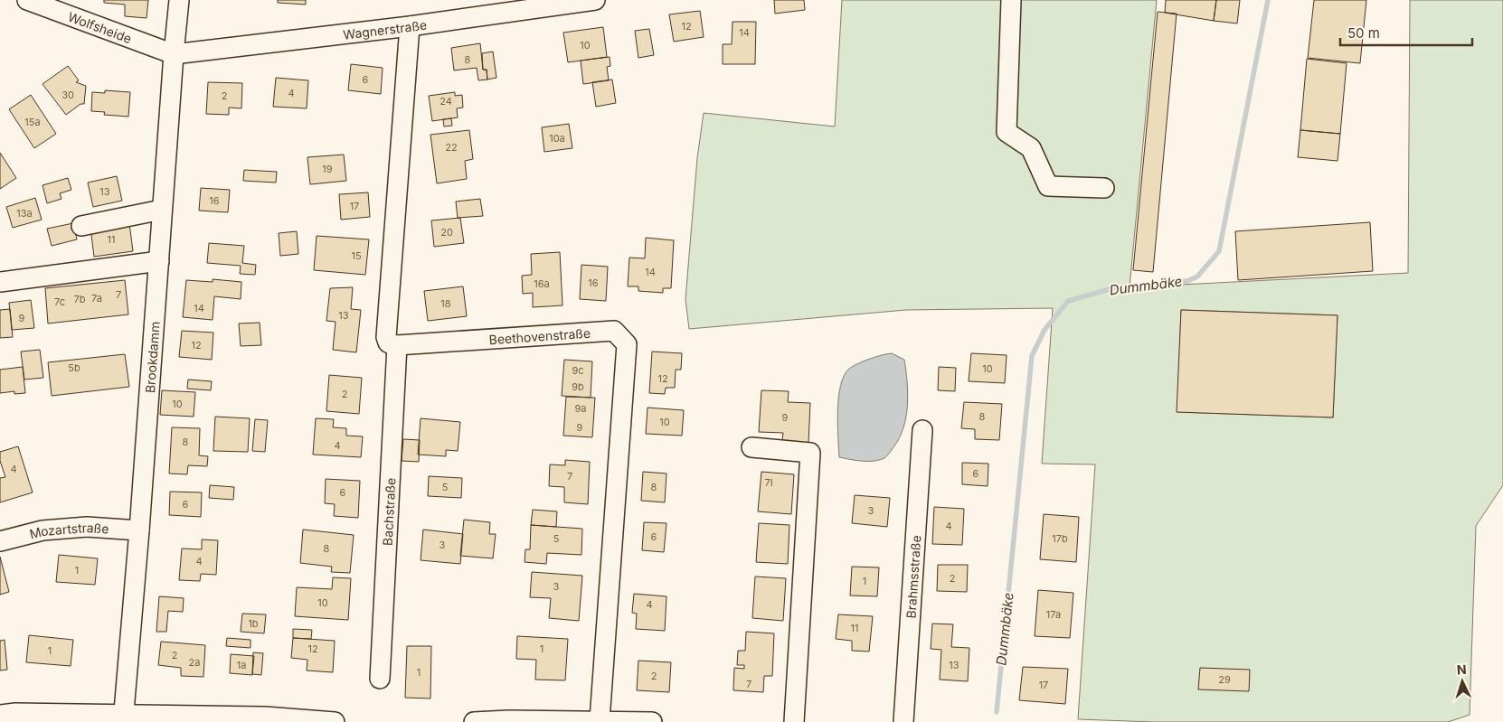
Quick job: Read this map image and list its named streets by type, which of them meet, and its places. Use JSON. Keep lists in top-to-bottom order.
{
  "streets": {
    "street": [
      "Wolfsheide",
      "Wagnerstraße",
      "Beethovenstraße",
      "Brookdamm",
      "Bachstraße",
      "Mozartstraße",
      "Brahmsstraße"
    ]
  },
  "crossings": [
    ["Wolfsheide", "Wagnerstraße"],
    ["Wolfsheide", "Brookdamm"],
    ["Wagnerstraße", "Brookdamm"],
    ["Beethovenstraße", "Bachstraße"],
    ["Brookdamm", "Mozartstraße"]
  ],
  "water": ["Dummbäke"],
  "house_numbers": [
    "12",
    "14",
    "10",
    "8",
    "6",
    "4",
    "30",
    "2",
    "24",
    "15a",
    "10a",
    "22",
    "19",
    "13",
    "16",
    "17",
    "13a",
    "20",
    "11",
    "15",
    "14",
    "16",
    "16a",
    "7",
    "7a",
    "7b",
    "7c",
    "18",
    "14",
    "13",
    "9",
    "12",
    "5b",
    "10",
    "9c",
    "12",
    "9b",
    "2",
    "10",
    "9a",
    "8",
    "9",
    "10",
    "9",
    "8",
    "4",
    "4",
    "6",
    "7",
    "7I",
    "5",
    "8",
    "6",
    "6",
    "3",
    "4",
    "6",
    "5",
    "17b",
    "3",
    "8",
    "4",
    "1",
    "2",
    "1",
    "3",
    "10",
    "4",
    "17a",
    "1b",
    "11",
    "12",
    "1",
    "1",
    "2",
    "2a",
    "1a",
    "13",
    "1",
    "2",
    "29",
    "7",
    "17"
  ],
  "scale_bar": "50 m",
  "north": "top"
}
